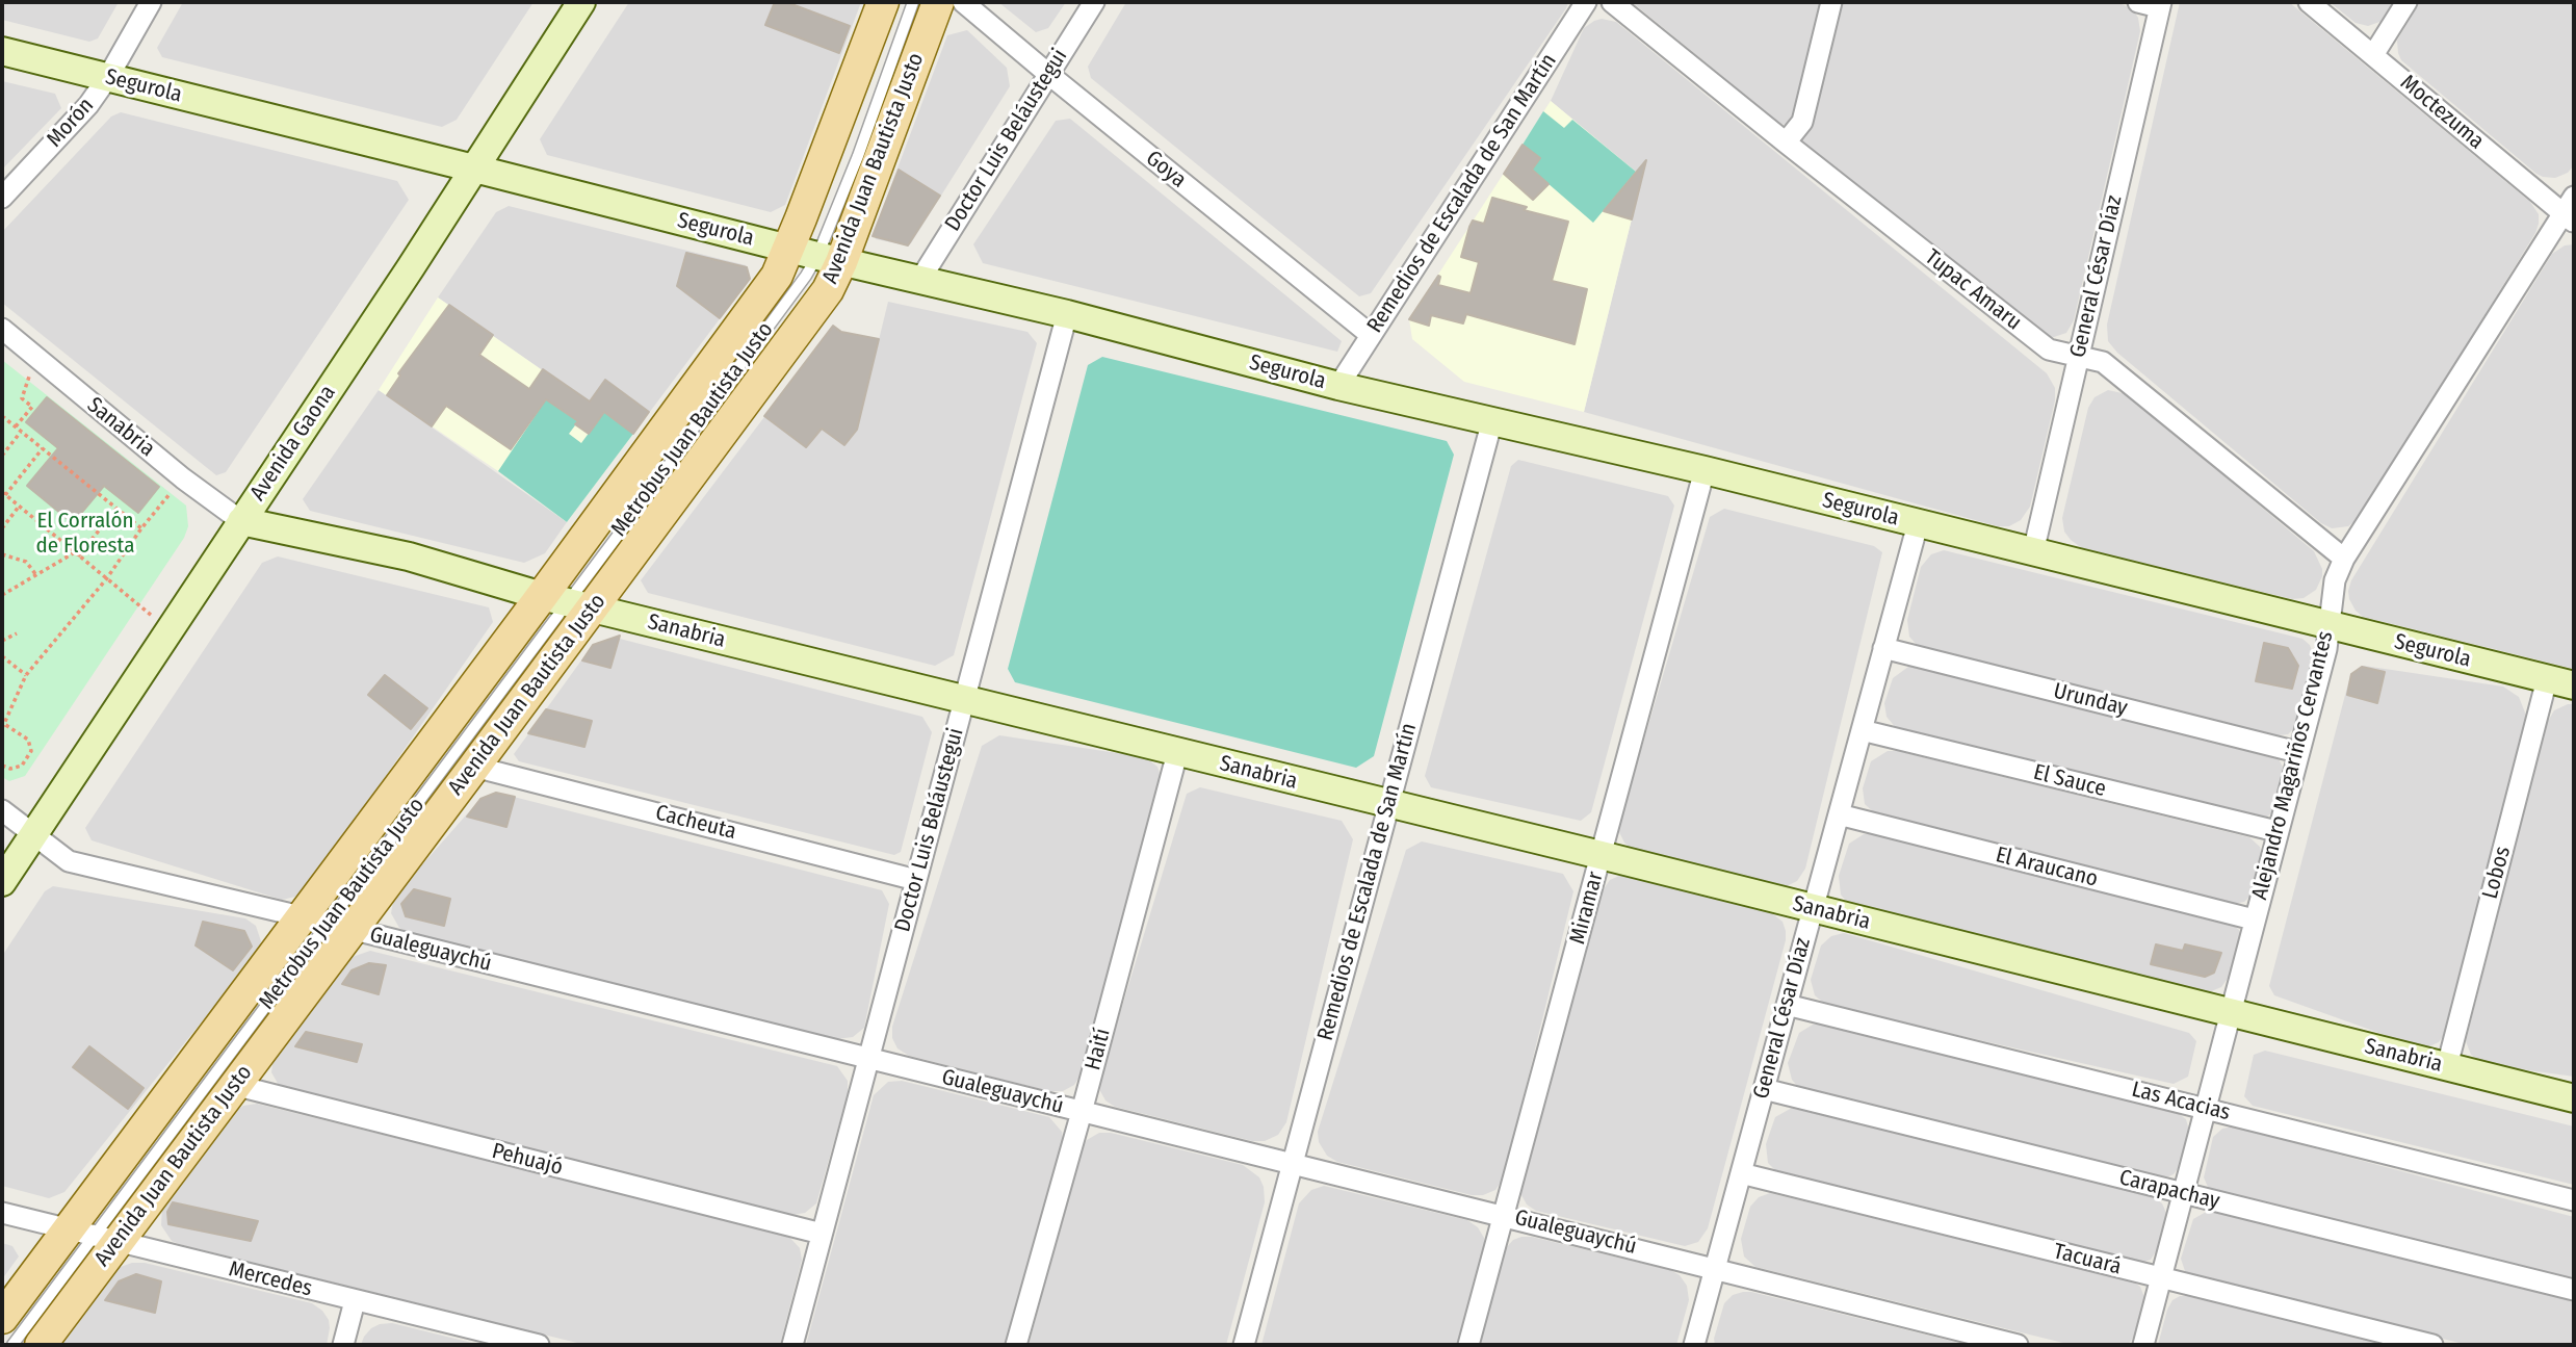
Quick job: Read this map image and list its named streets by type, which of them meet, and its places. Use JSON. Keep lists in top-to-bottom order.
{
  "streets": {
    "main road": ["Avenida Juan Bautista Justo"],
    "street": [
      "Segurola",
      "Moctezuma",
      "Morón",
      "Doctor Luis Beláustegui",
      "Goya",
      "Remedios de Escalada de San Martín",
      "General César Díaz",
      "Tupac Amaru",
      "Sanabria",
      "Avenida Gaona",
      "Urunday",
      "Alejandro Magariños Cervantes",
      "El Sauce",
      "Cacheuta",
      "El Araucano",
      "Lobos",
      "Miramar",
      "Gualeguaychú",
      "Haití",
      "Las Acacias",
      "Pehuajó",
      "Carapachay",
      "Tacuará",
      "Mercedes"
    ]
  },
  "crossings": [
    ["Segurola", "Morón"],
    ["Segurola", "Doctor Luis Beláustegui"],
    ["Segurola", "Avenida Juan Bautista Justo"],
    ["Segurola", "Remedios de Escalada de San Martín"],
    ["Segurola", "General César Díaz"],
    ["Segurola", "Avenida Gaona"],
    ["Segurola", "Alejandro Magariños Cervantes"],
    ["Segurola", "Lobos"],
    ["Segurola", "Miramar"],
    ["Moctezuma", "Alejandro Magariños Cervantes"],
    ["Doctor Luis Beláustegui", "Goya"],
    ["Doctor Luis Beláustegui", "Sanabria"],
    ["Doctor Luis Beláustegui", "Cacheuta"],
    ["Doctor Luis Beláustegui", "Gualeguaychú"],
    ["Doctor Luis Beláustegui", "Pehuajó"],
    ["Avenida Juan Bautista Justo", "Sanabria"],
    ["Avenida Juan Bautista Justo", "Cacheuta"],
    ["Avenida Juan Bautista Justo", "Gualeguaychú"],
    ["Avenida Juan Bautista Justo", "Pehuajó"],
    ["Avenida Juan Bautista Justo", "Mercedes"],
    ["Goya", "Remedios de Escalada de San Martín"],
    ["Remedios de Escalada de San Martín", "Sanabria"],
    ["Remedios de Escalada de San Martín", "Gualeguaychú"],
    ["General César Díaz", "Tupac Amaru"],
    ["General César Díaz", "Sanabria"],
    ["General César Díaz", "Urunday"],
    ["General César Díaz", "El Sauce"],
    ["General César Díaz", "El Araucano"],
    ["General César Díaz", "Gualeguaychú"],
    ["General César Díaz", "Las Acacias"],
    ["General César Díaz", "Carapachay"],
    ["General César Díaz", "Tacuará"],
    ["Tupac Amaru", "Alejandro Magariños Cervantes"],
    ["Sanabria", "Avenida Gaona"],
    ["Sanabria", "Alejandro Magariños Cervantes"],
    ["Sanabria", "Lobos"],
    ["Sanabria", "Miramar"],
    ["Sanabria", "Haití"],
    ["Avenida Gaona", "Gualeguaychú"],
    ["Urunday", "Alejandro Magariños Cervantes"],
    ["Alejandro Magariños Cervantes", "El Sauce"],
    ["Alejandro Magariños Cervantes", "El Araucano"],
    ["Alejandro Magariños Cervantes", "Las Acacias"],
    ["Alejandro Magariños Cervantes", "Carapachay"],
    ["Alejandro Magariños Cervantes", "Tacuará"],
    ["Miramar", "Gualeguaychú"],
    ["Gualeguaychú", "Haití"]
  ],
  "parks": ["El Corralón de Floresta"]
}
